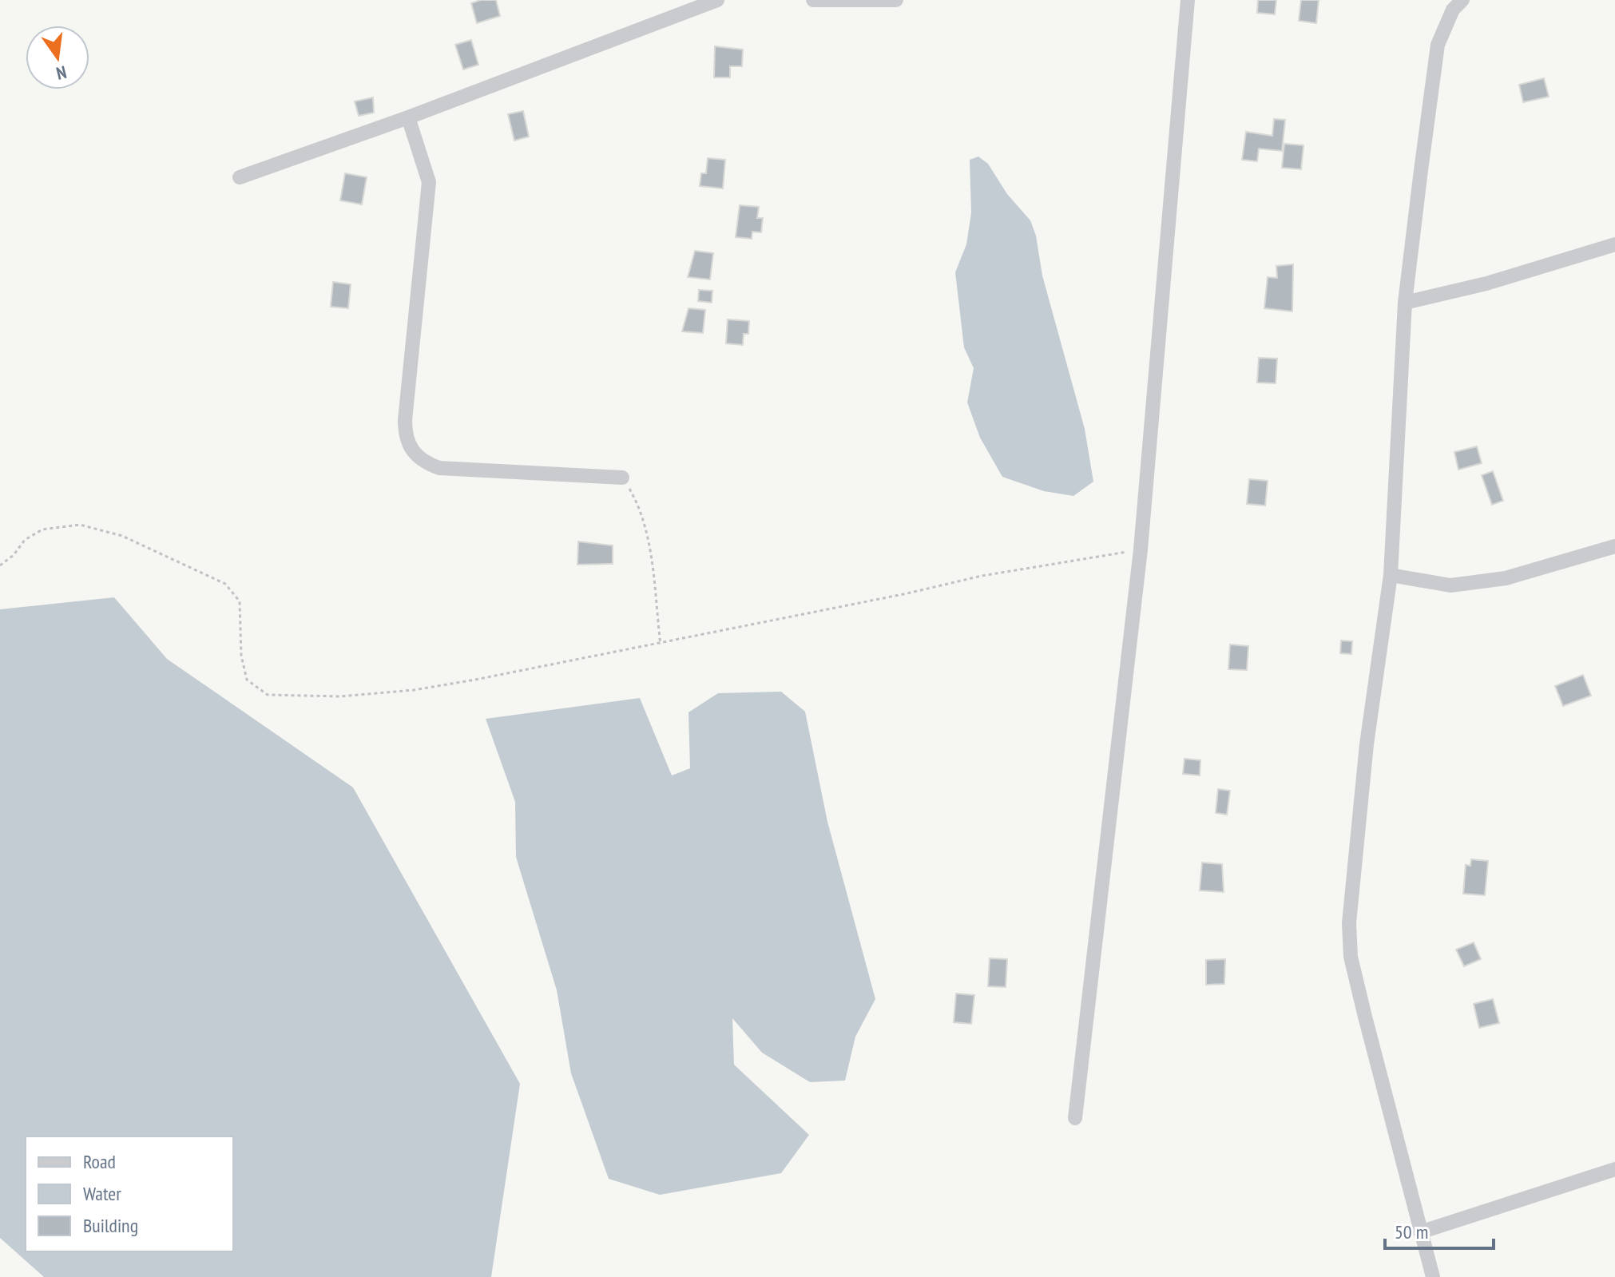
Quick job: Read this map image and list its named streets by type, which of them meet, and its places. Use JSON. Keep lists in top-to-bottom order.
{
  "legend": ["Road", "Water", "Building"],
  "scale_bar": "50 m",
  "north": "bottom"
}
